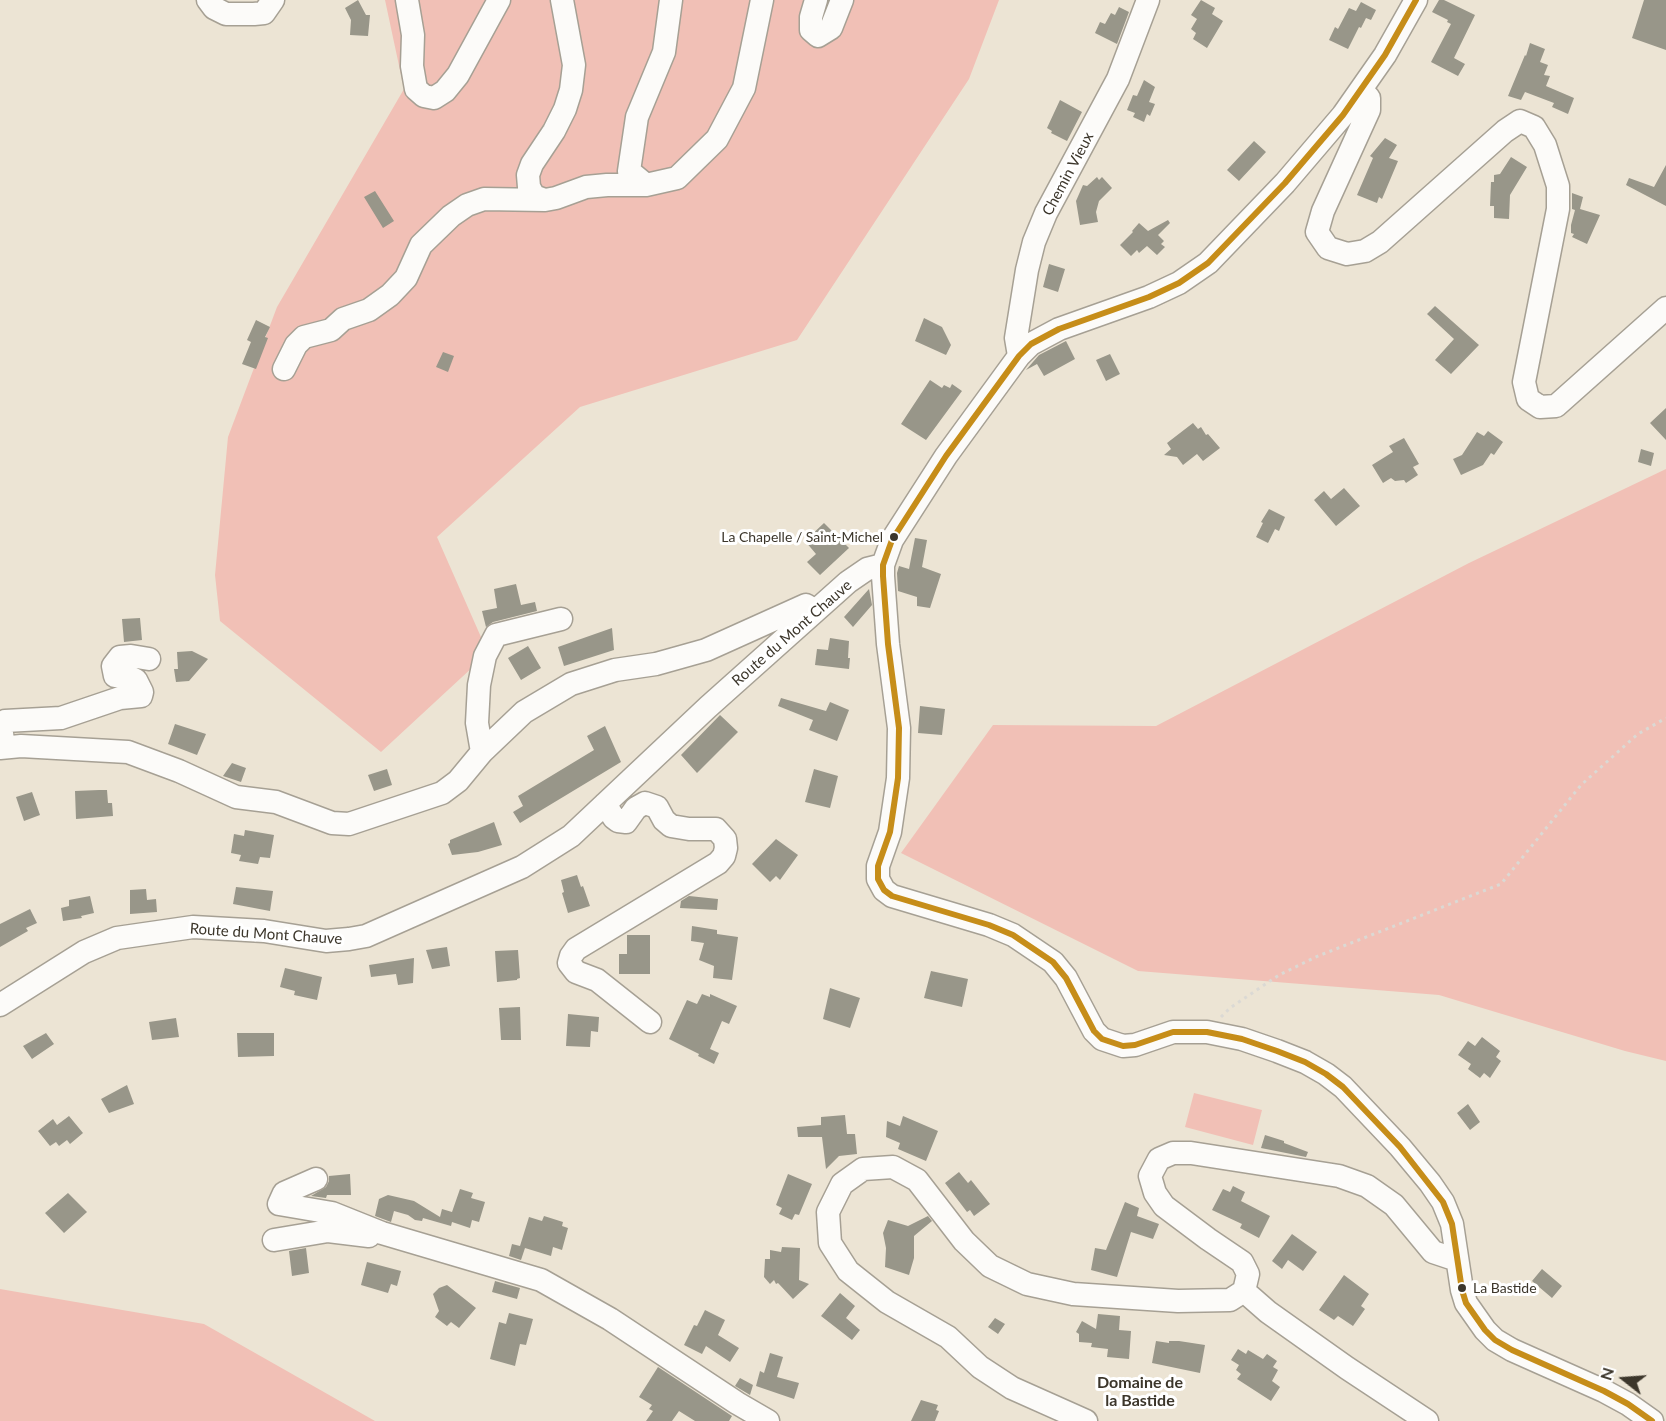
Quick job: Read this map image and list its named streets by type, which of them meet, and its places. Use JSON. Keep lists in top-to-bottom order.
{
  "streets": {
    "street": ["Chemin Vieux", "Route du Mont Chauve"]
  },
  "districts": ["Domaine de la Bastide"],
  "places": ["La Chapelle / Saint-Michel", "La Bastide"],
  "north": "left"
}
